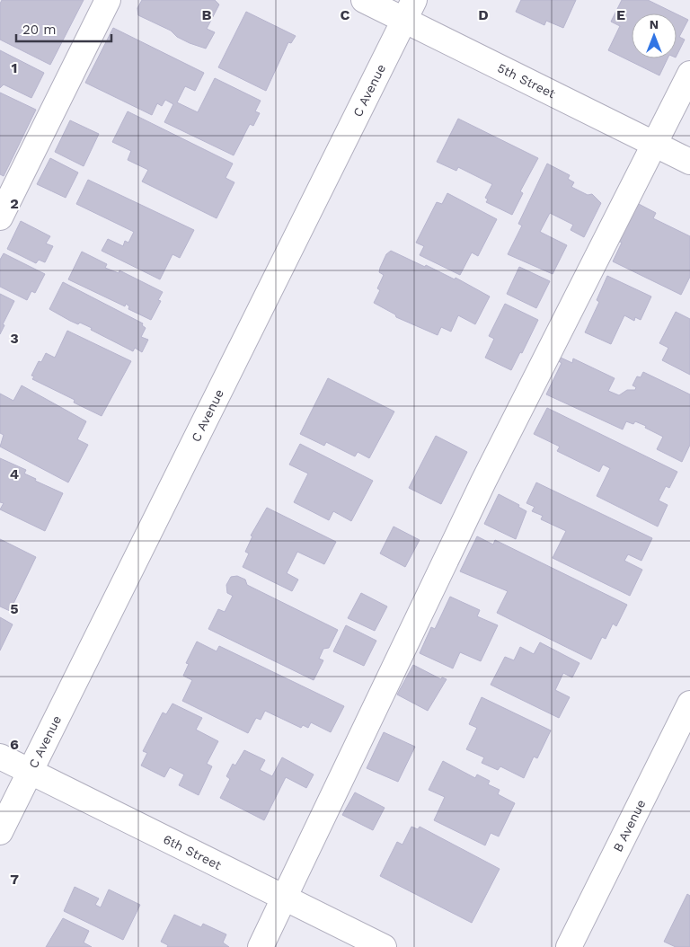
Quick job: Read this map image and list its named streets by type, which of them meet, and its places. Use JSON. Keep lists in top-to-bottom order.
{
  "streets": {
    "street": [
      "5th Street",
      "C Avenue",
      "B Avenue",
      "6th Street"
    ]
  },
  "crossings": [
    ["5th Street", "C Avenue"],
    ["C Avenue", "6th Street"]
  ],
  "scale_bar": "20 m",
  "north": "top",
  "grid": {
    "columns": [
      "B",
      "C",
      "D",
      "E"
    ],
    "rows": [
      "1",
      "2",
      "3",
      "4",
      "5",
      "6",
      "7"
    ]
  }
}
